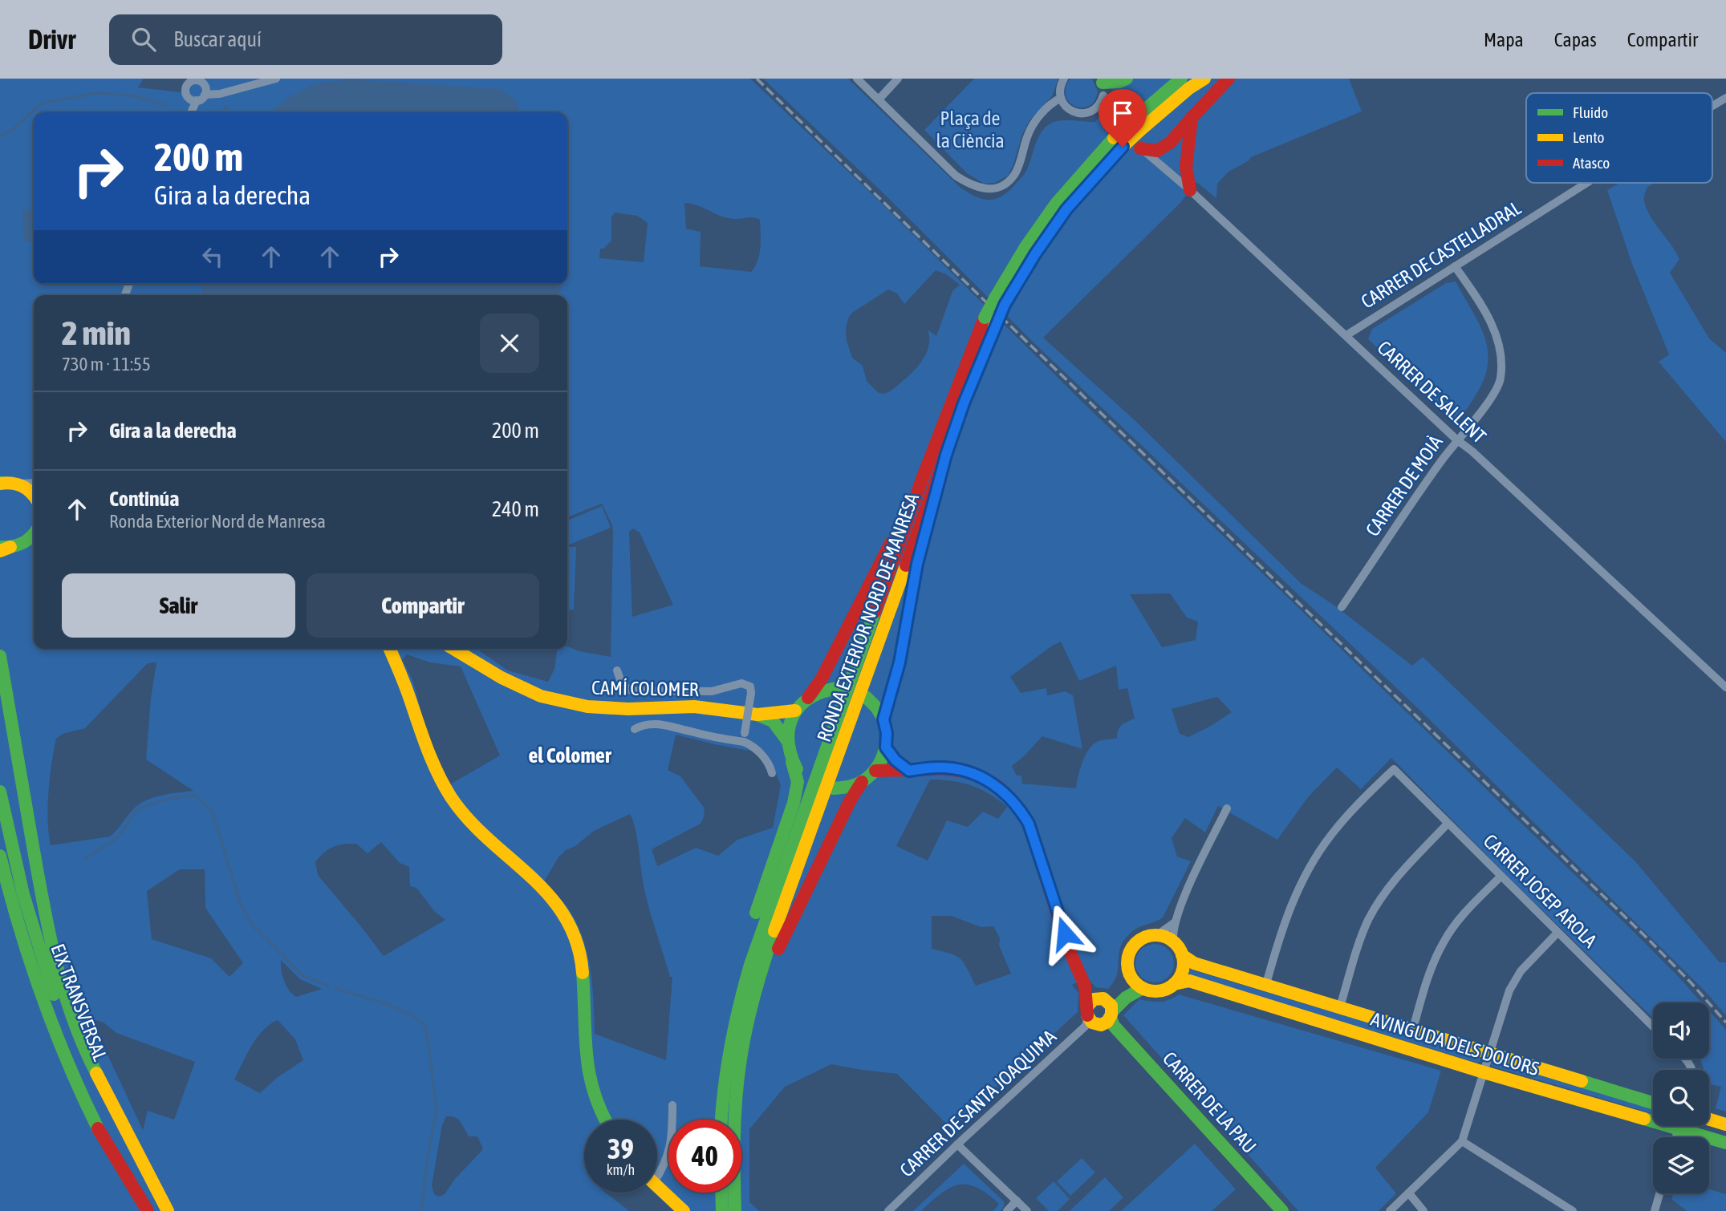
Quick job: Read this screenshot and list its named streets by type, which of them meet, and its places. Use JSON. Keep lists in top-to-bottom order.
{
  "streets": {
    "main road": [
      "RONDA EXTERIOR NORD DE MANRESA",
      "CAMÍ COLOMER",
      "EIX TRANSVERSAL",
      "AVINGUDA DELS DOLORS",
      "CARRER DE LA PAU"
    ],
    "street": [
      "CARRER DE CASTELLADRAL",
      "CARRER DE SALLENT",
      "CARRER DE MOIÀ",
      "CARRER JOSEP AROLA",
      "CARRER DE SANTA JOAQUIMA"
    ]
  },
  "crossings": [
    ["CARRER DE CASTELLADRAL", "CARRER DE SALLENT"],
    ["CARRER DE CASTELLADRAL", "CARRER DE MOIÀ"],
    ["CARRER DE SALLENT", "CARRER DE MOIÀ"],
    ["CARRER JOSEP AROLA", "AVINGUDA DELS DOLORS"],
    ["CARRER DE LA PAU", "CARRER DE SANTA JOAQUIMA"]
  ],
  "districts": ["el Colomer"],
  "parks": ["Plaça de la Ciència"],
  "legend": ["Fluido", "Lento", "Atasco"],
  "page": {
    "header": "Drivr",
    "search": "Buscar aquí",
    "nav": ["Mapa", "Capas", "Compartir"],
    "turn": ["200 m", "Gira a la derecha"],
    "heading": ["2 min", "730 m · 11:55"],
    "list": [
      {
        "name": "Gira a la derecha",
        "value": "200 m"
      },
      {
        "name": "Continúa",
        "note": "Ronda Exterior Nord de Manresa",
        "value": "240 m"
      }
    ],
    "buttons": ["Salir", "Compartir"],
    "speed": "39 km/h",
    "limit": "40"
  }
}
